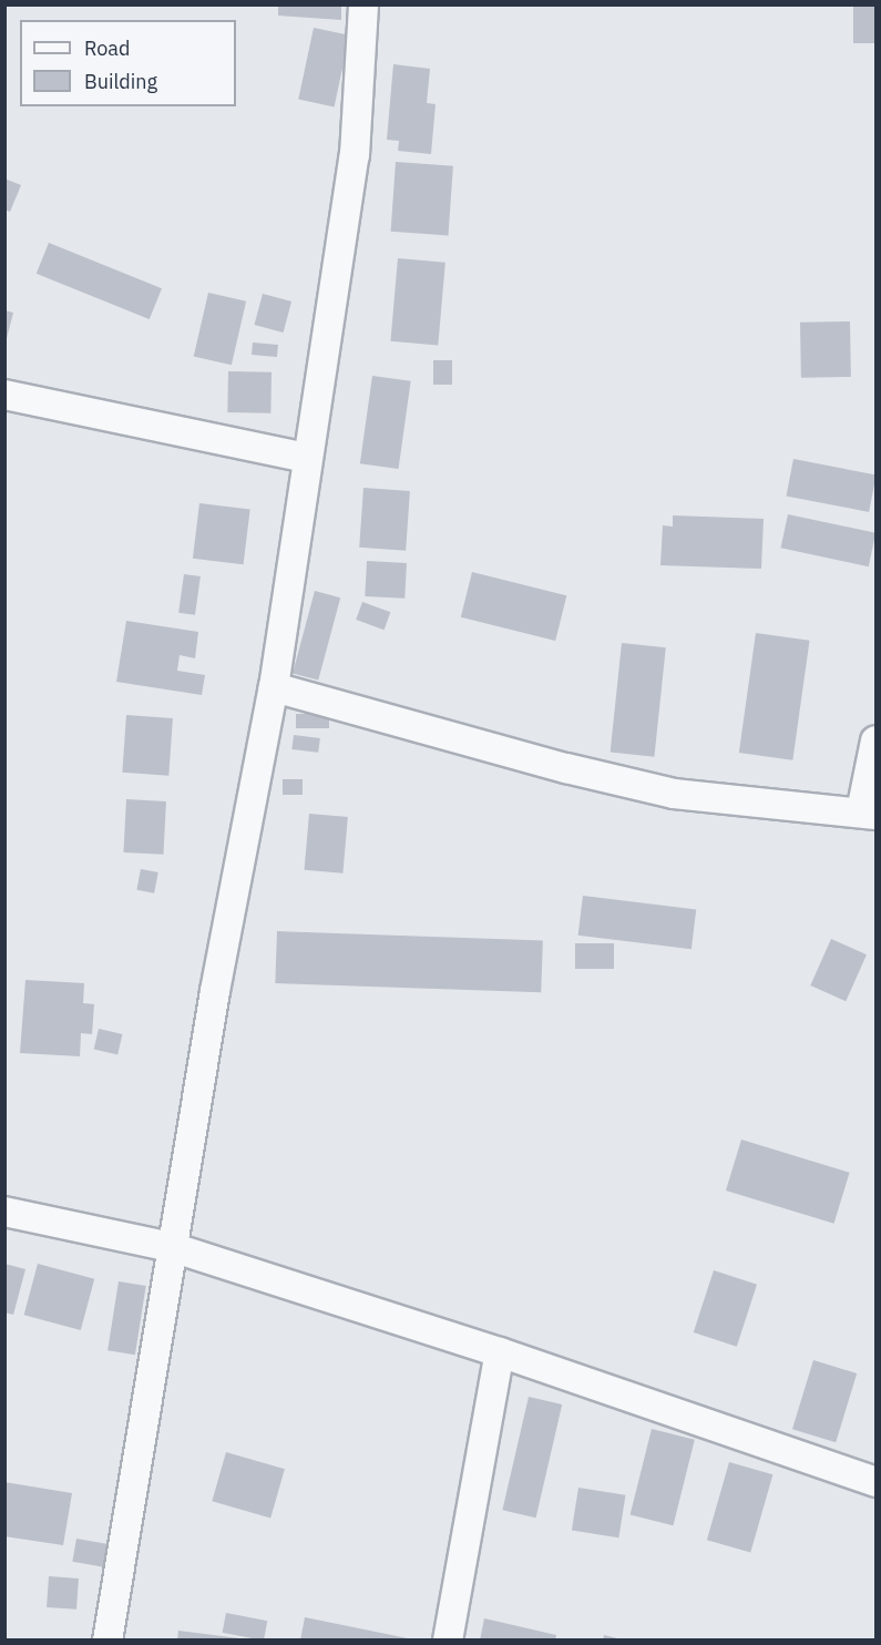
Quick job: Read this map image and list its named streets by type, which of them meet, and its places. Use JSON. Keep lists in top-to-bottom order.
{
  "legend": ["Road", "Building"]
}
